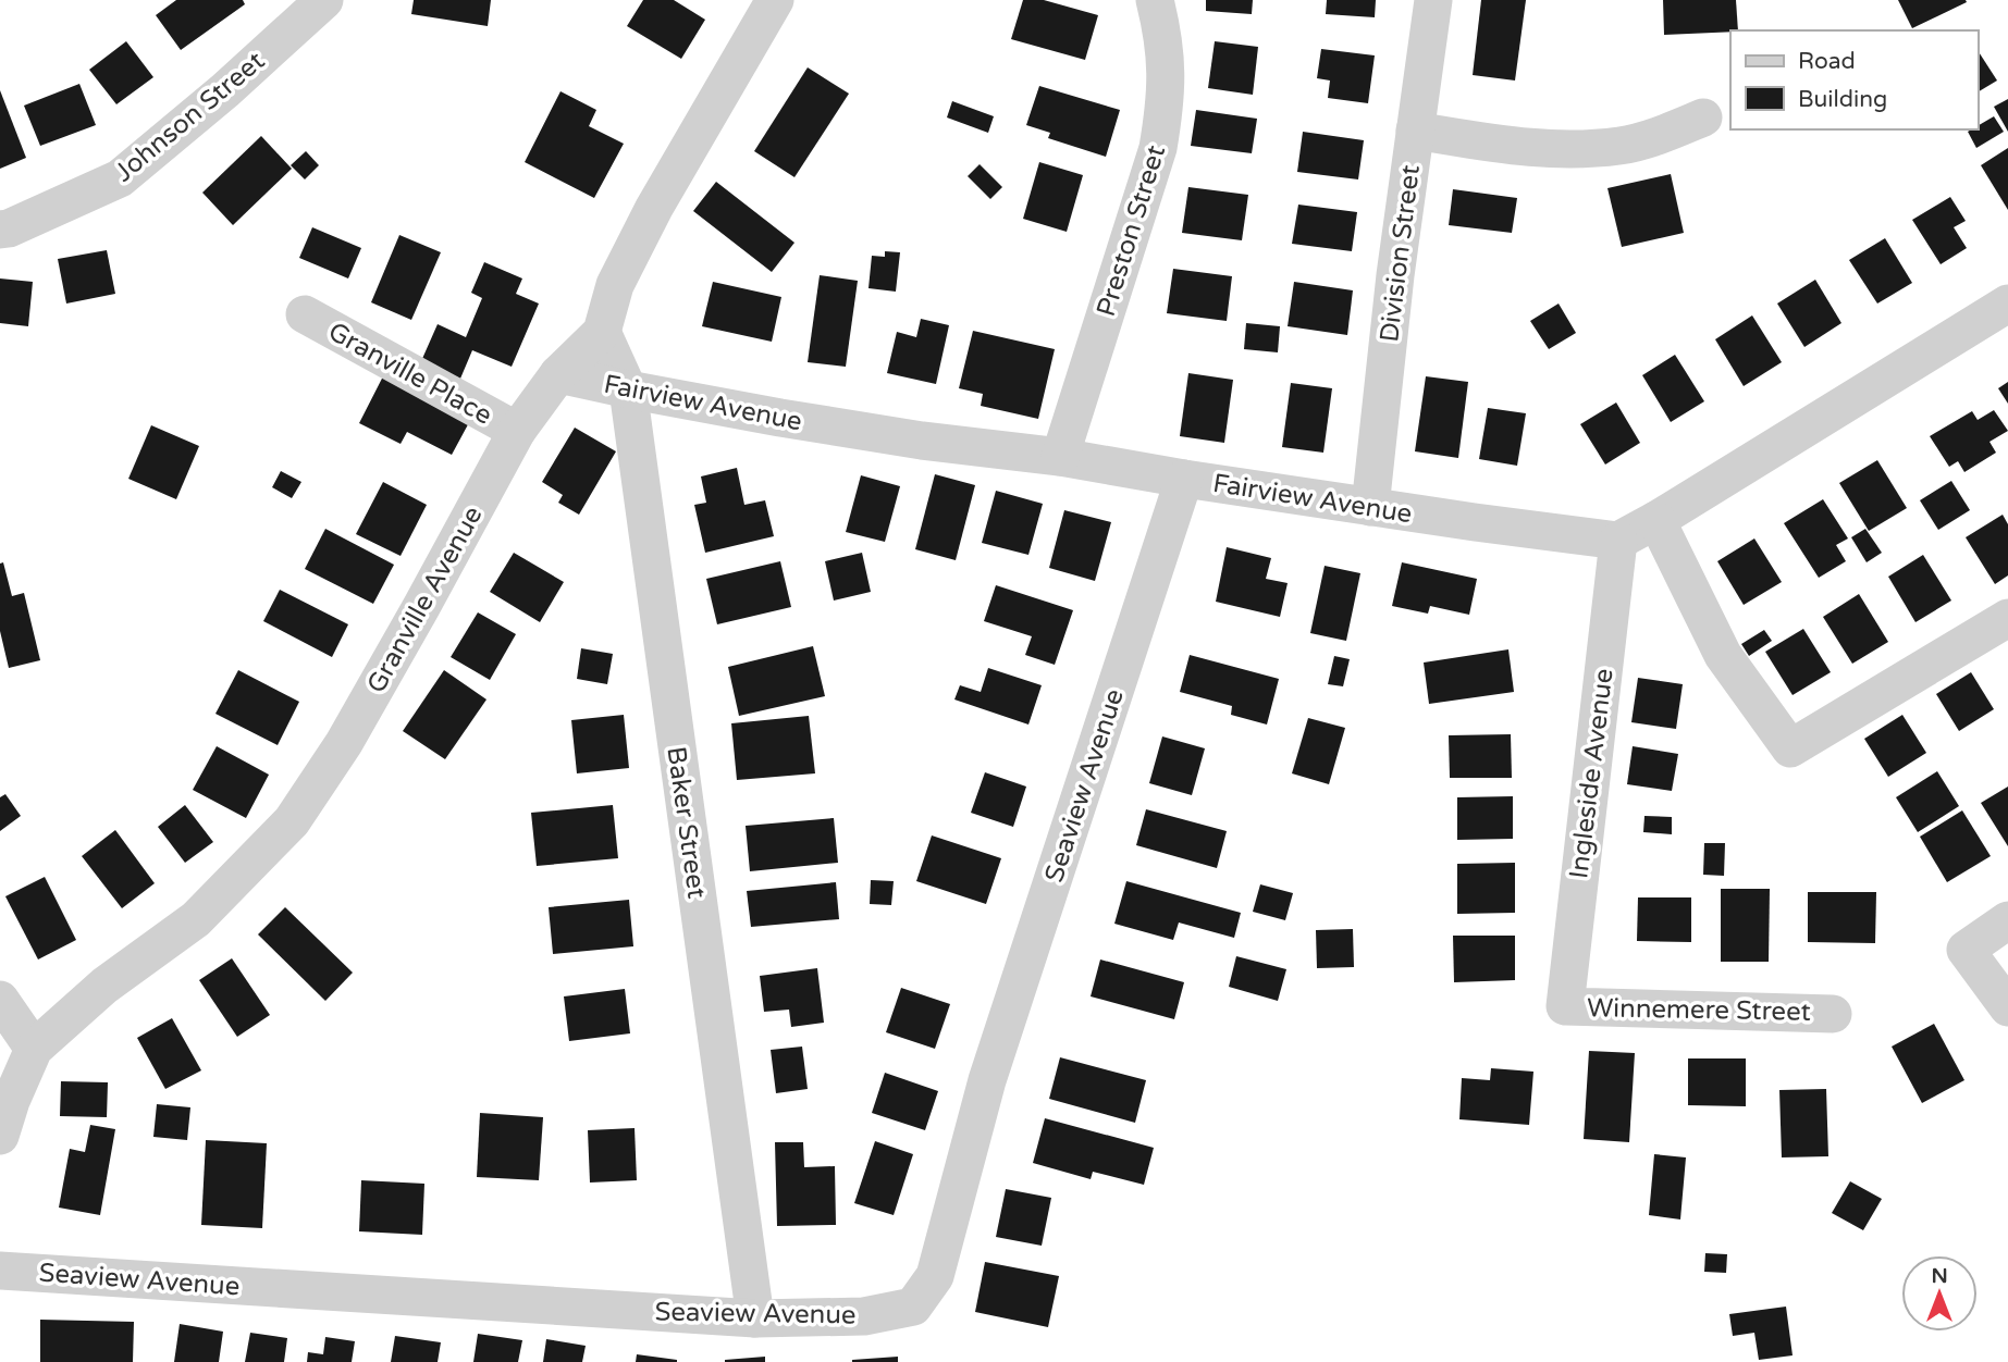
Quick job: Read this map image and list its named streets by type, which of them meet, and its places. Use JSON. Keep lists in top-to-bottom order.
{
  "streets": {
    "street": [
      "Johnson Street",
      "Preston Street",
      "Division Street",
      "Granville Place",
      "Fairview Avenue",
      "Granville Avenue",
      "Ingleside Avenue",
      "Seaview Avenue",
      "Baker Street",
      "Winnemere Street"
    ]
  },
  "crossings": [
    ["Preston Street", "Fairview Avenue"],
    ["Division Street", "Fairview Avenue"],
    ["Granville Place", "Granville Avenue"],
    ["Fairview Avenue", "Granville Avenue"],
    ["Fairview Avenue", "Ingleside Avenue"],
    ["Fairview Avenue", "Seaview Avenue"],
    ["Fairview Avenue", "Baker Street"],
    ["Granville Avenue", "Baker Street"],
    ["Ingleside Avenue", "Winnemere Street"],
    ["Seaview Avenue", "Baker Street"]
  ],
  "legend": ["Road", "Building"],
  "north": "top"
}
